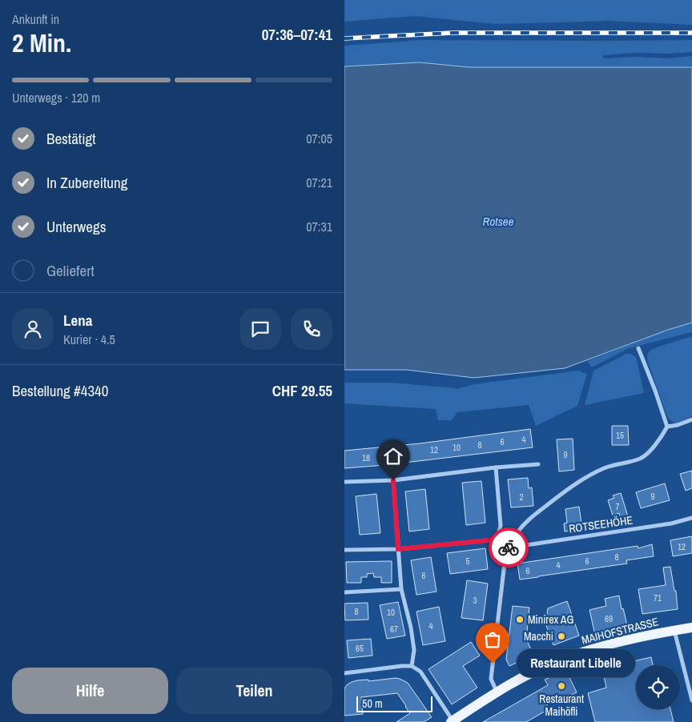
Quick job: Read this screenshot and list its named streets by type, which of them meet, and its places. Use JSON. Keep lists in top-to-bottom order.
{
  "streets": {
    "main road": ["MAIHOFSTRASSE"],
    "street": ["ROTSEEHÖHE"]
  },
  "water": ["Rotsee"],
  "places": [
    "Minirex AG",
    "Macchi",
    "Restaurant Libelle",
    "Restaurant Maihöfli"
  ],
  "house_numbers": [
    "15",
    "4",
    "6",
    "8",
    "10",
    "12",
    "9",
    "18",
    "9",
    "2",
    "7",
    "12",
    "8",
    "5",
    "6",
    "4",
    "6",
    "6",
    "71",
    "3",
    "8",
    "10",
    "69",
    "4",
    "67",
    "65"
  ],
  "scale_bar": "50 m",
  "page": {
    "heading": ["2 Min.", "Ankunft in", "07:36–07:41"],
    "panel": [
      "Lena",
      "Kurier · 4.5",
      "Bestellung #4340",
      "CHF 29.55"
    ],
    "bar": "Unterwegs · 120 m",
    "list": [
      ["Bestätigt", "07:05"],
      ["In Zubereitung", "07:21"],
      ["Unterwegs", "07:31"],
      "Geliefert"
    ],
    "bubble": "Restaurant Libelle",
    "buttons": ["Hilfe", "Teilen"],
    "scale": "50 m"
  }
}
